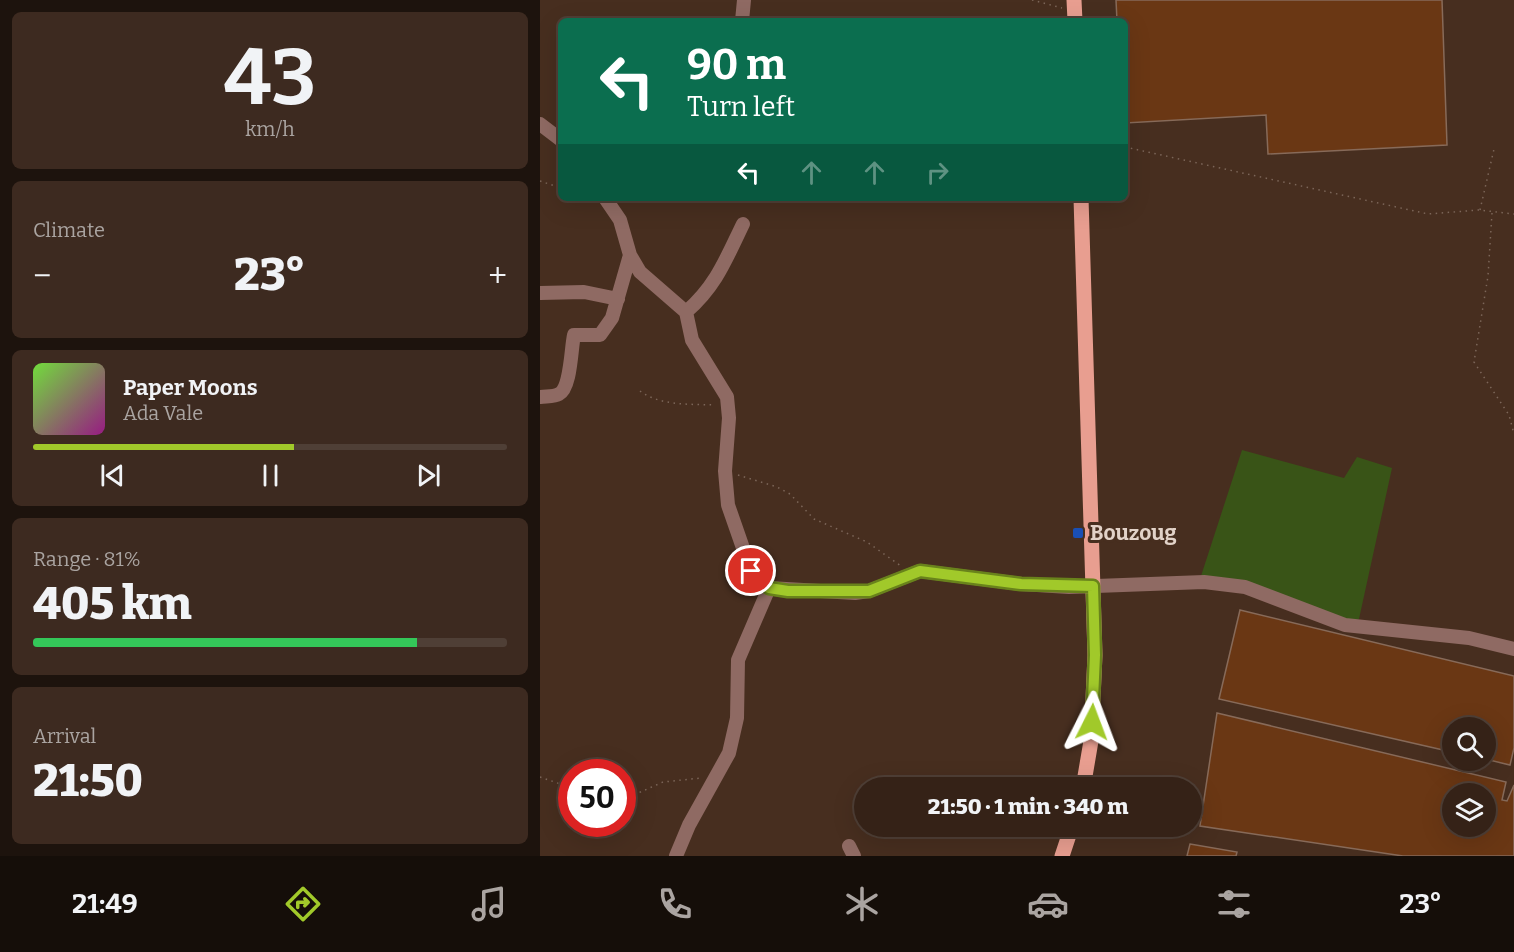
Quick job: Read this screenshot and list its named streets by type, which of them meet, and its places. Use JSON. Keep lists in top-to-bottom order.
{
  "places": {
    "transit": ["Bouzoug"]
  },
  "page": {
    "tile": [
      ["43", "km/h"],
      "Climate",
      ["Range · 81%", "405 km"],
      ["Arrival", "21:50"]
    ],
    "turn": ["90 m", "Turn left"],
    "heat": ["−", "23°", "+"],
    "song": ["Paper Moons", "Ada Vale"],
    "limit": "50",
    "trip": "21:50 · 1 min · 340 m",
    "tabs": ["21:49", "23°"]
  }
}
